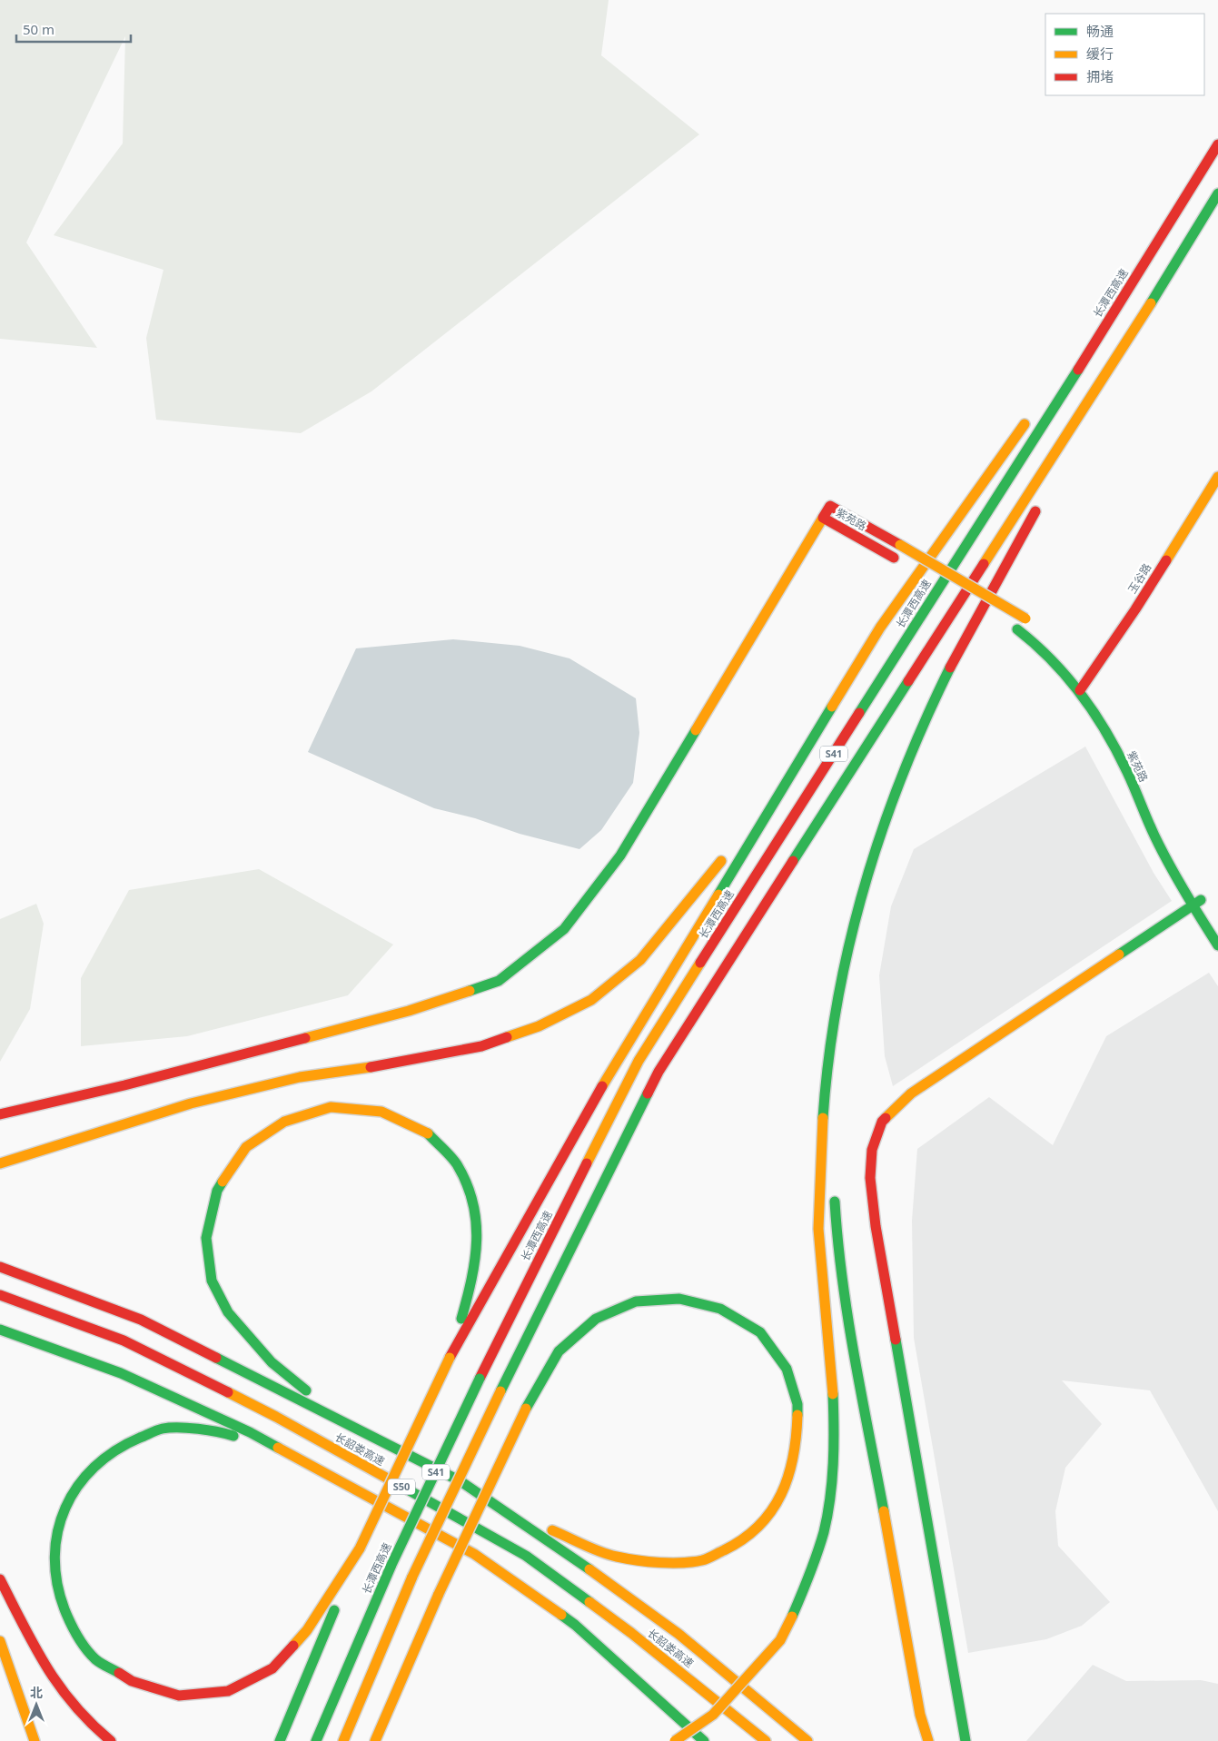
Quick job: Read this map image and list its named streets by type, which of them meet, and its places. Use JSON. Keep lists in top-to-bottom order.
{
  "streets": {
    "main road": [
      "长潭西高速",
      "紫苑路",
      "玉谷路",
      "S41",
      "长韶娄高速",
      "S50"
    ]
  },
  "crossings": [
    ["紫苑路", "玉谷路"]
  ],
  "legend": ["畅通", "缓行", "拥堵"],
  "scale_bar": "50 m",
  "north": "top"
}
